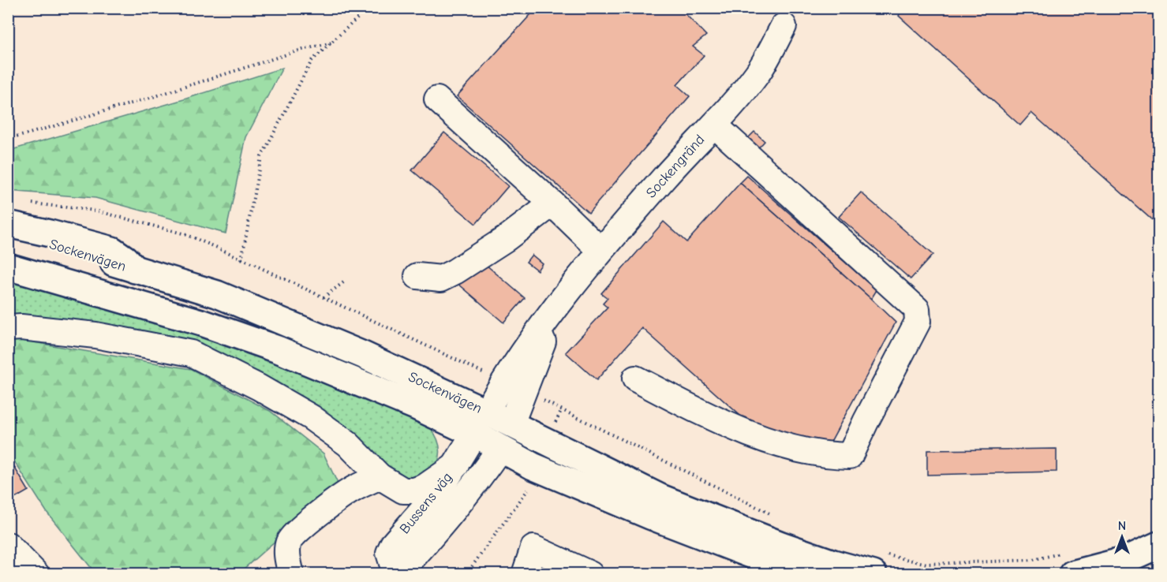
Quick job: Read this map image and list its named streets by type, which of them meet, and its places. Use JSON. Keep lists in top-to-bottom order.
{
  "streets": {
    "main road": ["Sockenvägen"],
    "street": ["Sockengränd", "Bussens väg"]
  },
  "crossings": [
    ["Sockengränd", "Sockenvägen"],
    ["Sockenvägen", "Bussens väg"]
  ],
  "north": "top"
}
